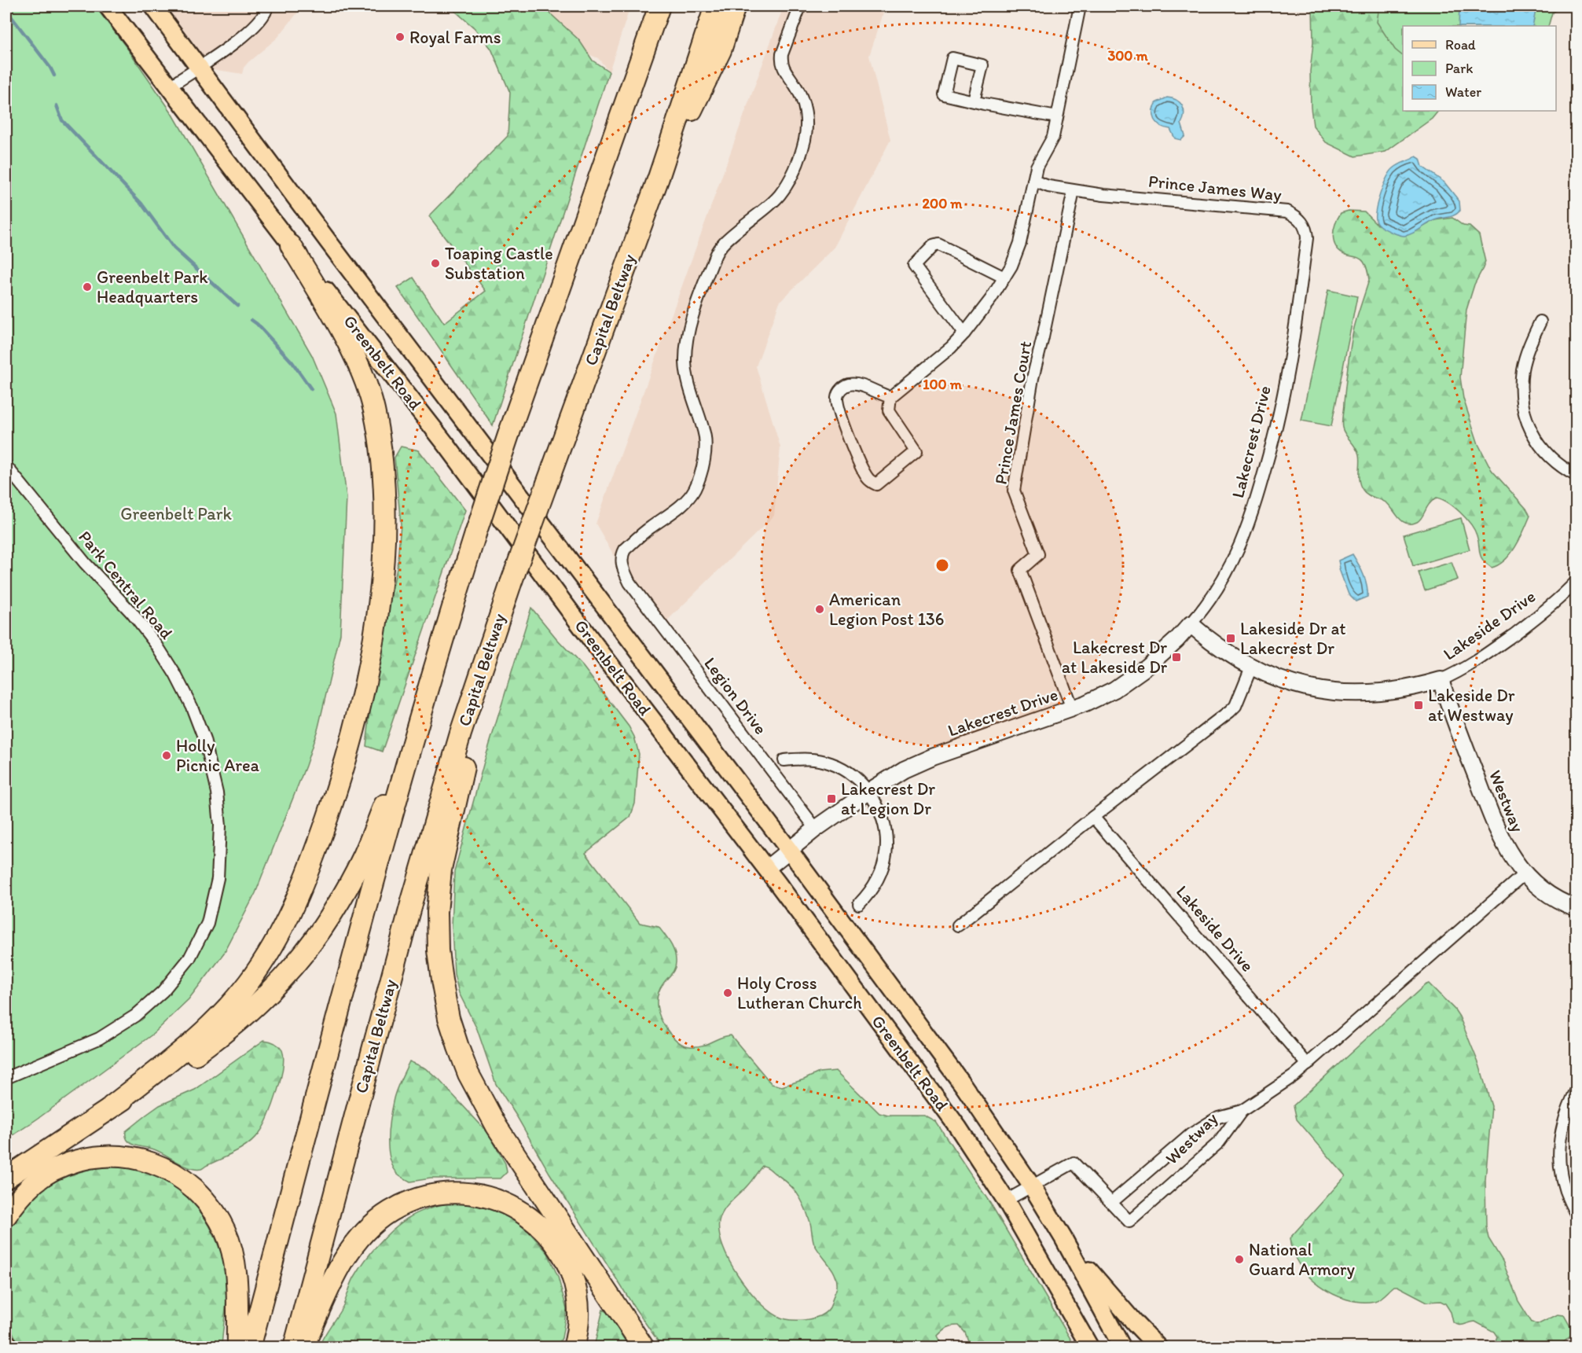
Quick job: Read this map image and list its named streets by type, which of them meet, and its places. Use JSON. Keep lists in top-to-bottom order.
{
  "streets": {
    "highway": ["Capital Beltway"],
    "main road": ["Greenbelt Road"],
    "street": [
      "Prince James Way",
      "Prince James Court",
      "Lakecrest Drive",
      "Park Central Road",
      "Lakeside Drive",
      "Legion Drive",
      "Westway"
    ]
  },
  "crossings": [
    ["Prince James Way", "Prince James Court"],
    ["Prince James Way", "Lakecrest Drive"],
    ["Greenbelt Road", "Lakecrest Drive"],
    ["Prince James Court", "Lakecrest Drive"],
    ["Lakecrest Drive", "Lakeside Drive"],
    ["Lakecrest Drive", "Legion Drive"],
    ["Lakeside Drive", "Westway"]
  ],
  "parks": ["Greenbelt Park"],
  "places": {
    "other": [
      "Royal Farms",
      "Toaping Castle Substation",
      "Greenbelt Park Headquarters",
      "American Legion Post 136",
      "Holly Picnic Area",
      "Holy Cross Lutheran Church",
      "National Guard Armory"
    ],
    "transit": [
      "Lakeside Dr at Lakecrest Dr",
      "Lakecrest Dr at Lakeside Dr",
      "Lakeside Dr at Westway",
      "Lakecrest Dr at Legion Dr"
    ]
  },
  "legend": ["Road", "Park", "Water"],
  "rings": ["300 m", "200 m", "100 m"]
}
